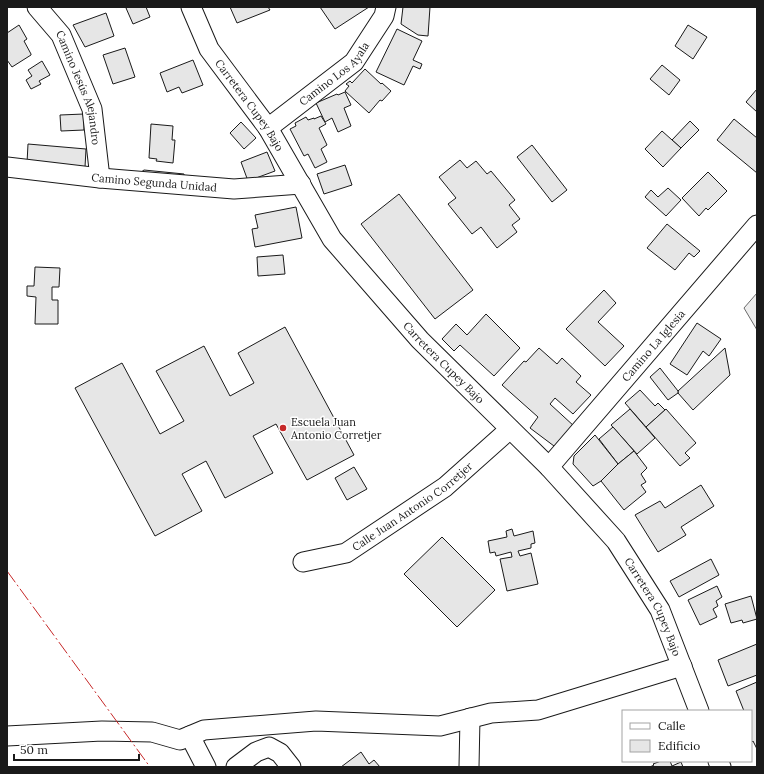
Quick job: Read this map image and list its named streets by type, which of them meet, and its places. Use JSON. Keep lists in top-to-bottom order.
{
  "streets": {
    "street": [
      "Camino Los Ayala",
      "Camino Jesús Alejandro",
      "Carretera Cupey Bajo",
      "Camino Segunda Unidad",
      "Camino La Iglesia",
      "Calle Juan Antonio Corretjer"
    ]
  },
  "crossings": [
    ["Camino Los Ayala", "Carretera Cupey Bajo"],
    ["Camino Jesús Alejandro", "Camino Segunda Unidad"],
    ["Carretera Cupey Bajo", "Camino Segunda Unidad"],
    ["Carretera Cupey Bajo", "Camino La Iglesia"],
    ["Carretera Cupey Bajo", "Calle Juan Antonio Corretjer"]
  ],
  "places": ["Escuela Juan Antonio Corretjer"],
  "legend": ["Calle", "Edificio"],
  "scale_bar": "50 m"
}
